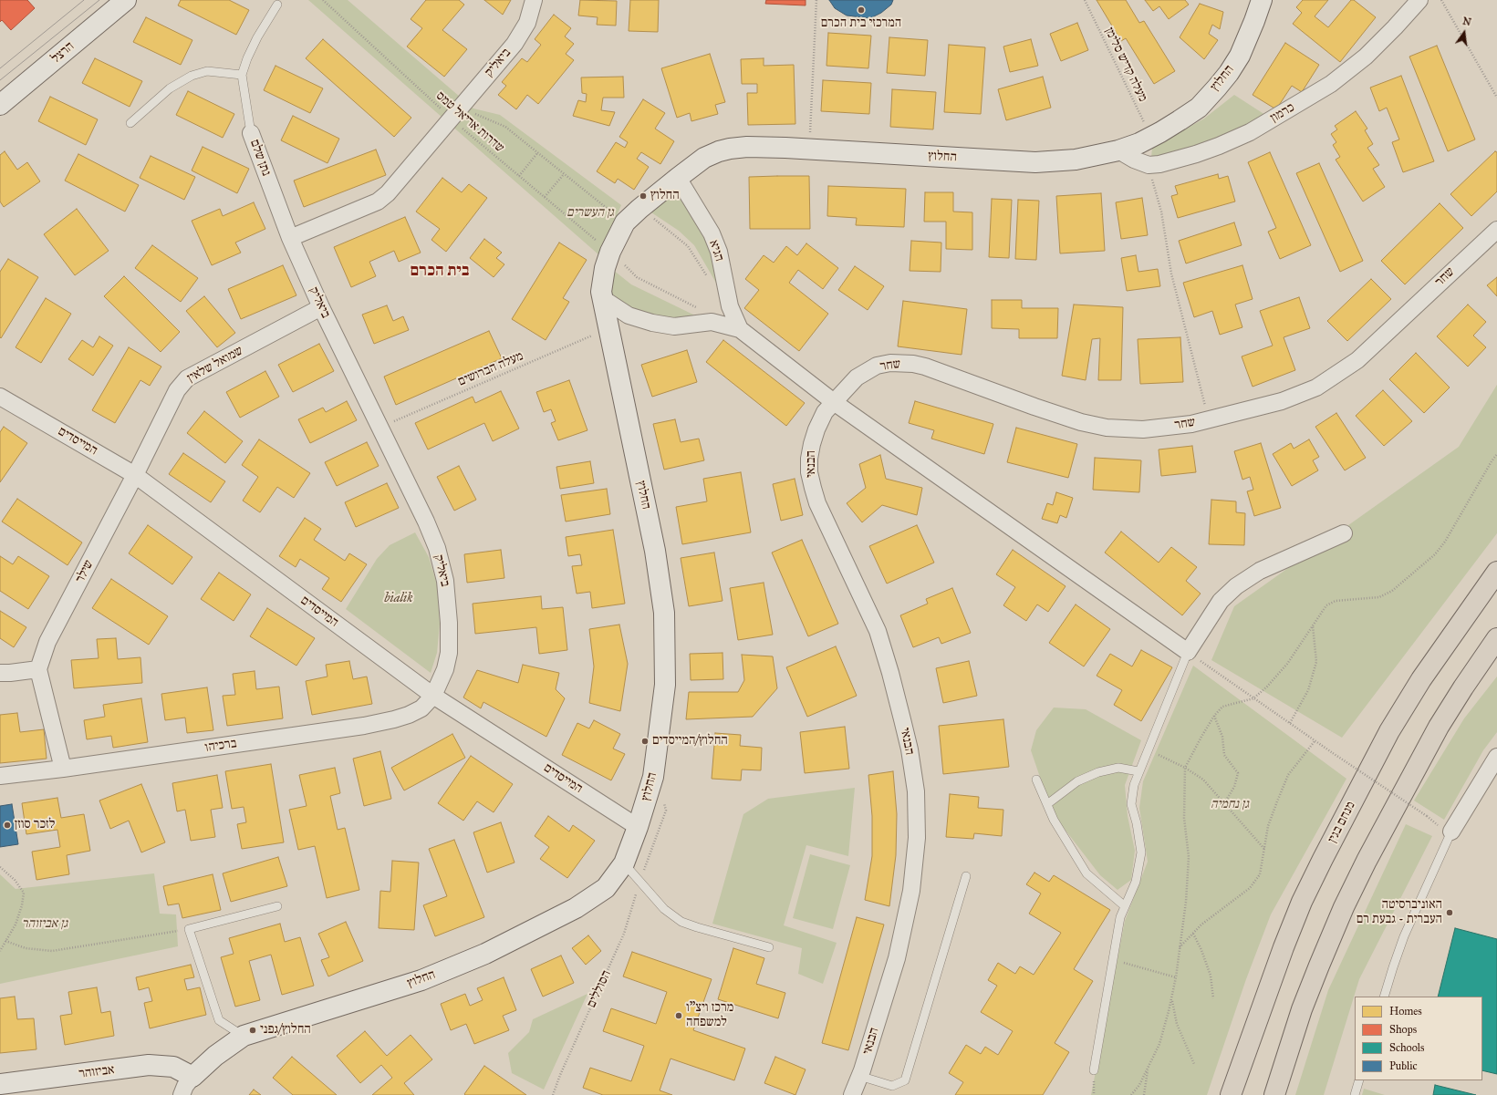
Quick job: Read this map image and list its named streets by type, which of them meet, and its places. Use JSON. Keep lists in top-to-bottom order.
{
  "streets": {
    "highway": ["מנחם בגין"],
    "street": [
      "הרצל",
      "ביאליק",
      "החלוץ",
      "כרמון",
      "נתן שלם",
      "הגיא",
      "שחר",
      "שמואל שלאין",
      "המייסדים",
      "הבנאי",
      "שילר",
      "ברכיהו",
      "אביזוהר"
    ],
    "path": [
      "מעלה קדיש סלימן",
      "שדרות אריאל טמס",
      "מעלה הברושים",
      "הסוללים"
    ]
  },
  "crossings": [
    ["ביאליק", "שדרות אריאל טמס"],
    ["ביאליק", "נתן שלם"],
    ["ביאליק", "שמואל שלאין"],
    ["ביאליק", "מעלה הברושים"],
    ["ביאליק", "המייסדים"],
    ["ביאליק", "ברכיהו"],
    ["מעלה קדיש סלימן", "החלוץ"],
    ["החלוץ", "שדרות אריאל טמס"],
    ["החלוץ", "הגיא"],
    ["החלוץ", "מעלה הברושים"],
    ["החלוץ", "המייסדים"],
    ["החלוץ", "הסוללים"],
    ["החלוץ", "אביזוהר"],
    ["שחר", "הבנאי"],
    ["שמואל שלאין", "המייסדים"],
    ["שמואל שלאין", "שילר"],
    ["המייסדים", "שילר"],
    ["המייסדים", "ברכיהו"]
  ],
  "districts": ["בית הכרם"],
  "parks": [
    "גן העשרים",
    "bialik",
    "גן נחמיה",
    "גן אביזוהר"
  ],
  "places": [
    "המרכזי בית הכרם",
    "החלוץ",
    "החלוץ/המייסדים",
    "לזכר סוזן",
    "האוניברסיטה העברית - גבעת רם",
    "מרכז ויצ\"ו למשפחה",
    "החלוץ/גפני"
  ],
  "legend": [
    "Homes",
    "Shops",
    "Schools",
    "Public"
  ],
  "north": "top"
}
